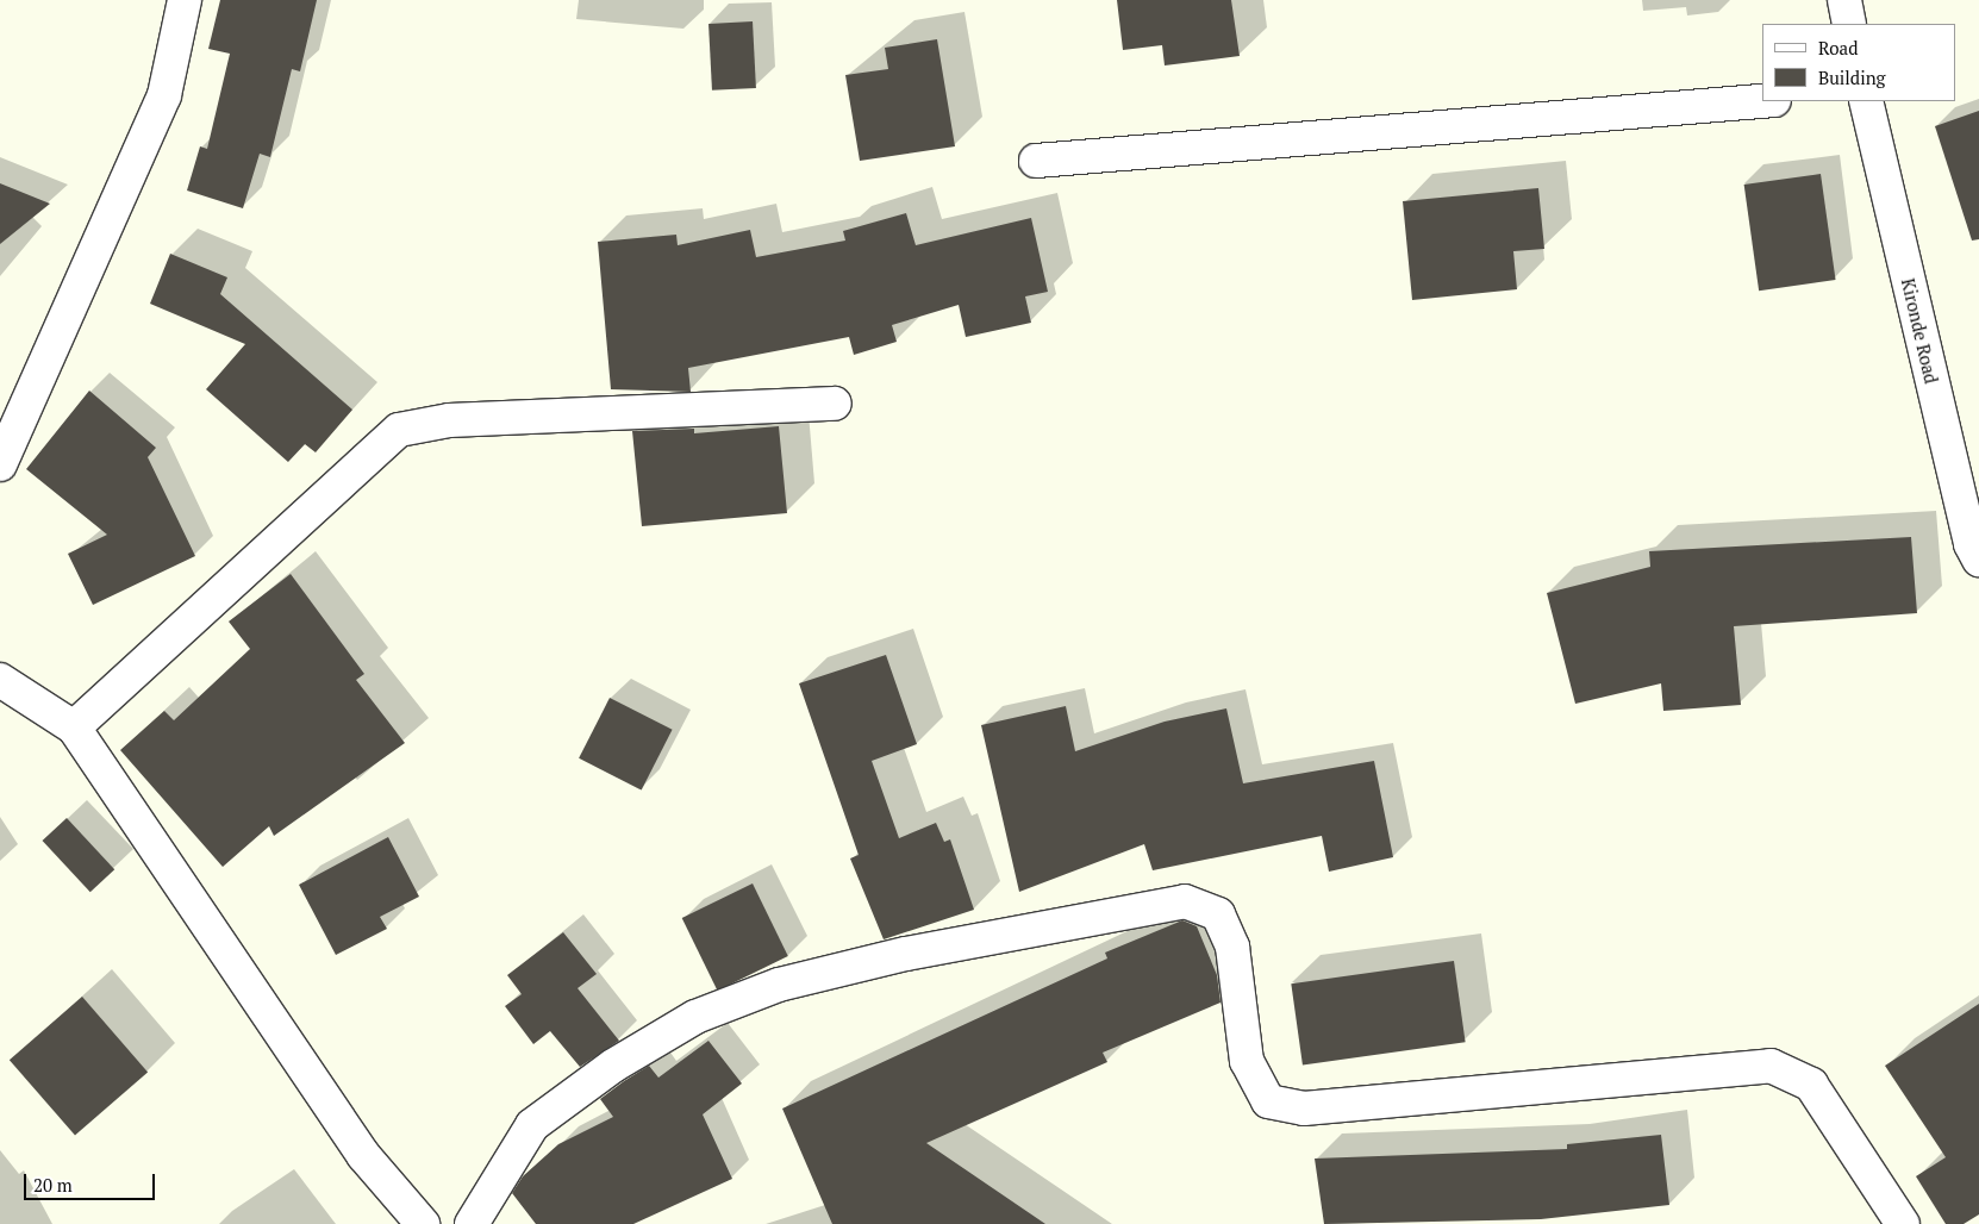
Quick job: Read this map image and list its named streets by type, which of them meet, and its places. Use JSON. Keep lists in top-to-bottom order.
{
  "streets": {
    "street": ["Kironde Road"]
  },
  "legend": ["Road", "Building"],
  "scale_bar": "20 m"
}
